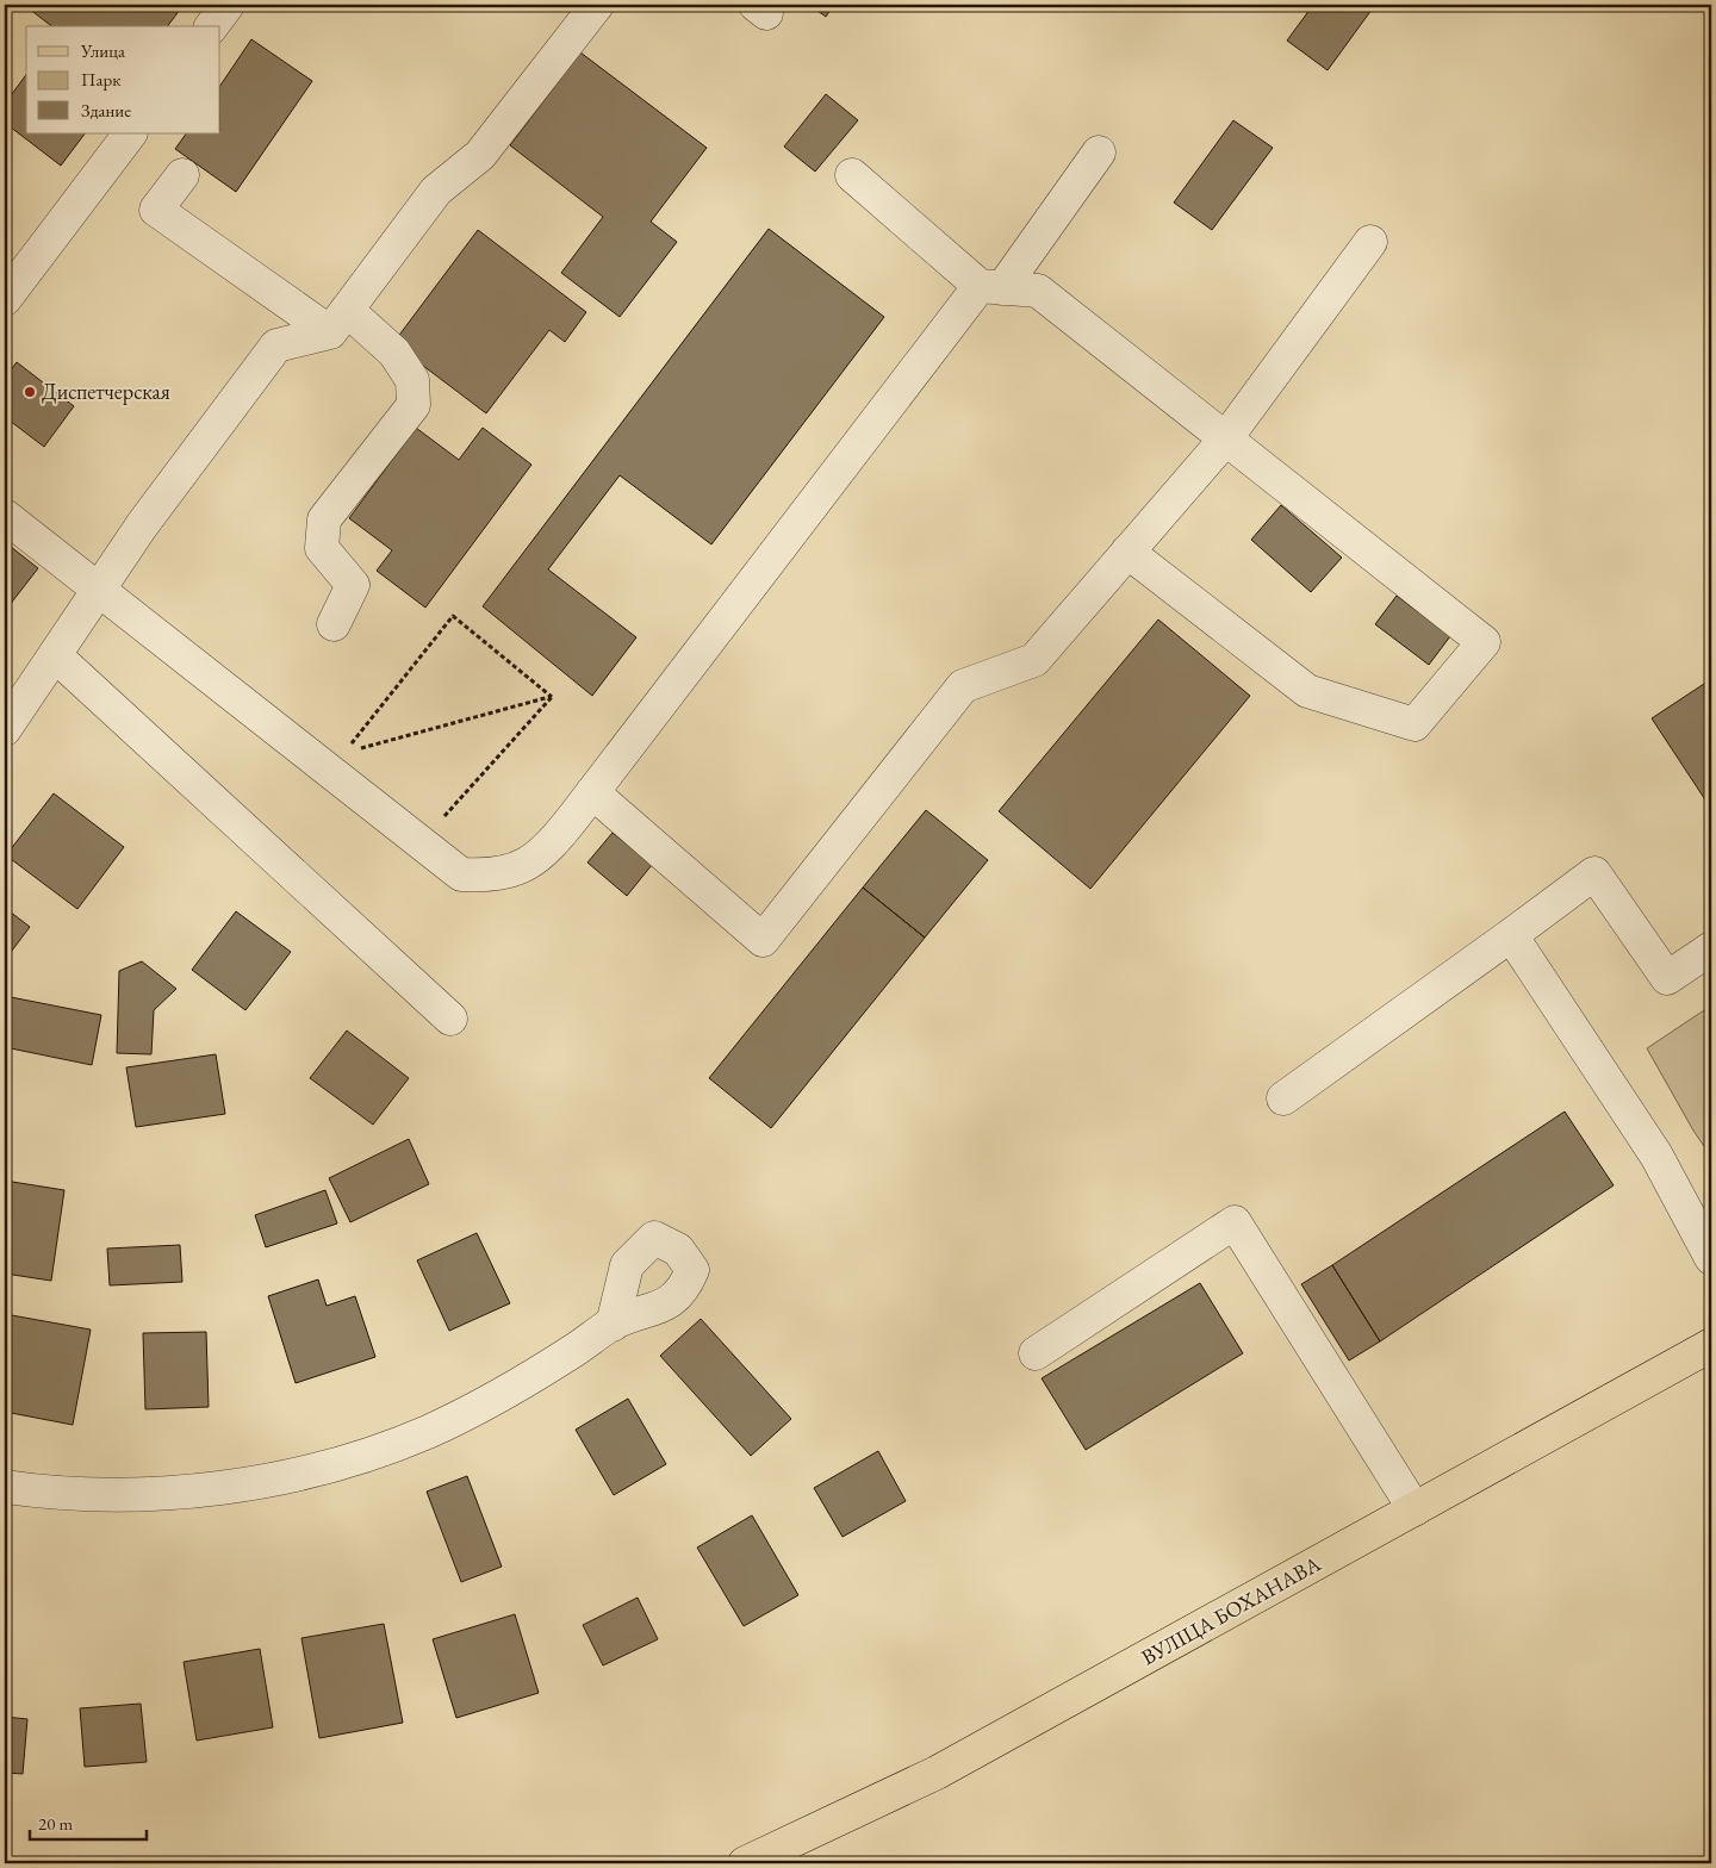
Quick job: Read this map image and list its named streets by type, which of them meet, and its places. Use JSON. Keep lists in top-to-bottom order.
{
  "streets": {
    "main road": ["ВУЛІЦА БОХАНАВА"]
  },
  "places": ["Диспетчерская"],
  "legend": ["Улица", "Парк", "Здание"],
  "scale_bar": "20 m"
}
